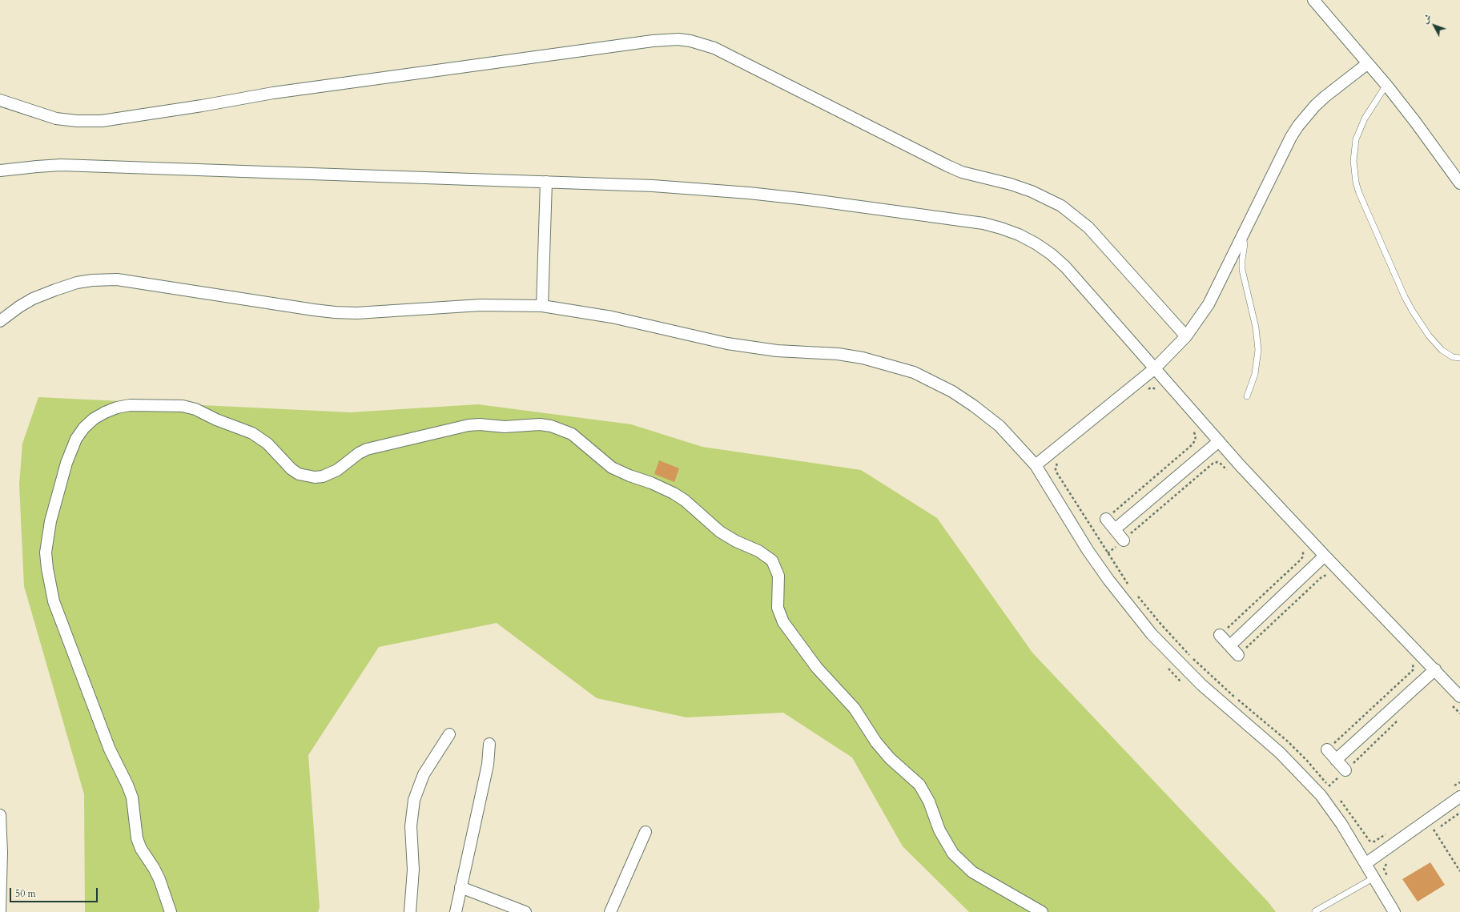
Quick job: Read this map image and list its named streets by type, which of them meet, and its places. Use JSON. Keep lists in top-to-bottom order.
{
  "scale_bar": "50 m",
  "north": "top left"
}
